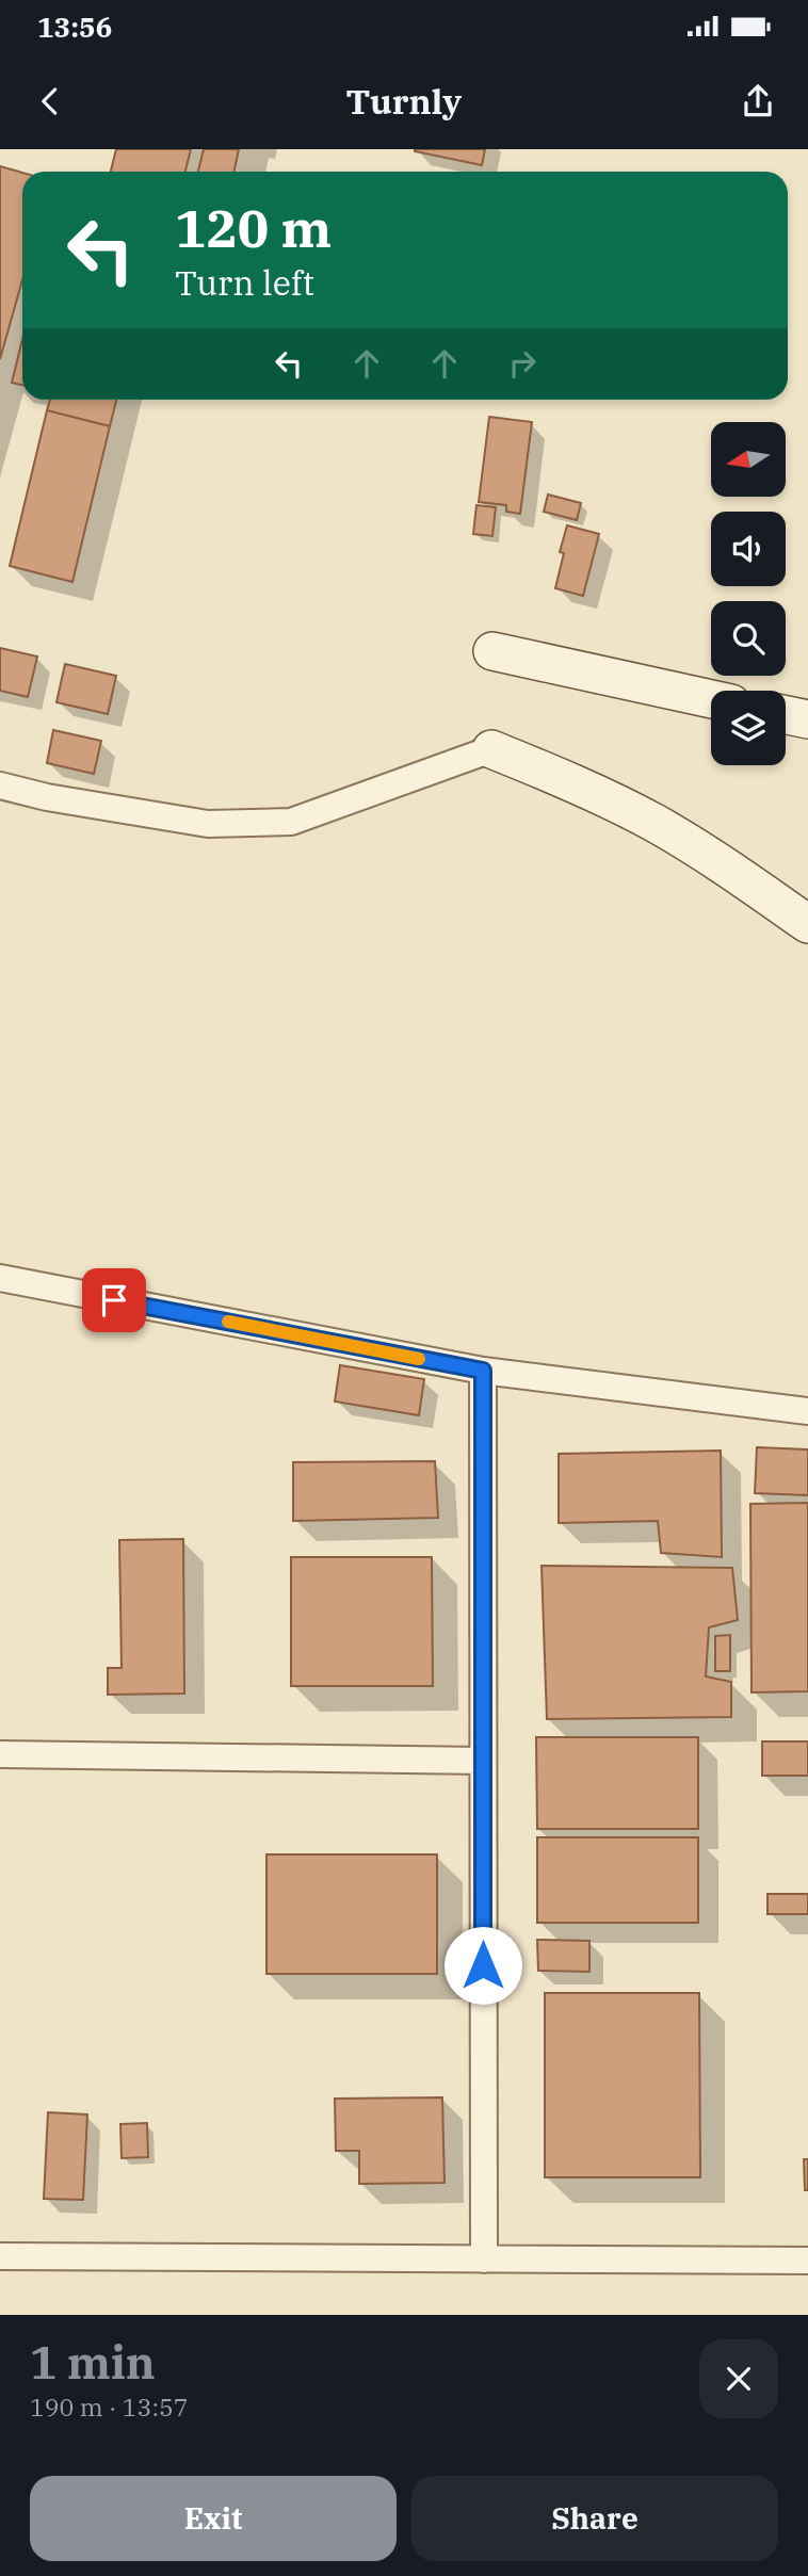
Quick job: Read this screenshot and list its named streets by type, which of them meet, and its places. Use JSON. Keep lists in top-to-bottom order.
{
  "north": "left",
  "page": {
    "status": "13:56",
    "header": "Turnly",
    "turn": ["120 m", "Turn left"],
    "heading": ["1 min", "190 m · 13:57"],
    "buttons": ["Exit", "Share"]
  }
}
